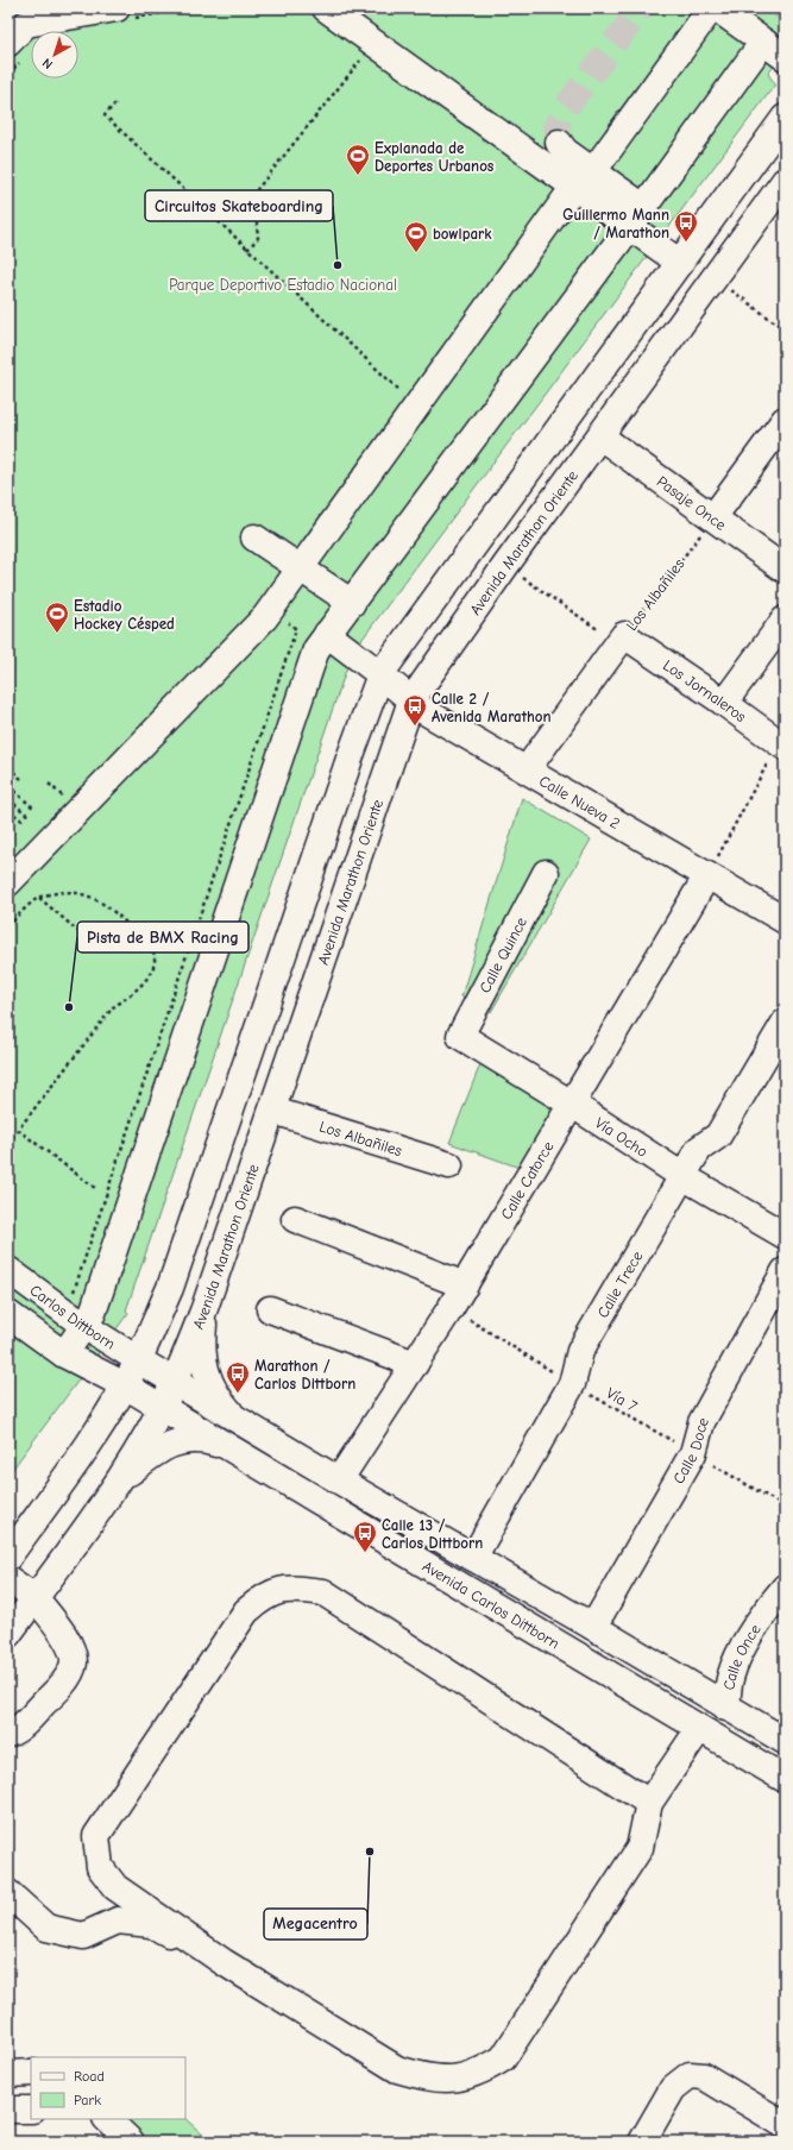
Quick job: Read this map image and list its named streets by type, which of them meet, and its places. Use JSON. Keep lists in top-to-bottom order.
{
  "streets": {
    "street": [
      "Pasaje Once",
      "Avenida Marathon Oriente",
      "Los Albañiles",
      "Los Jornaleros",
      "Calle Nueva 2",
      "Calle Quince",
      "Vía Ocho",
      "Calle Catorce",
      "Calle Trece",
      "Carlos Dittborn",
      "Calle Doce",
      "Avenida Carlos Dittborn",
      "Calle Once"
    ],
    "path": ["Vía 7"]
  },
  "crossings": [
    ["Pasaje Once", "Avenida Marathon Oriente"],
    ["Pasaje Once", "Los Albañiles"],
    ["Avenida Marathon Oriente", "Los Albañiles"],
    ["Avenida Marathon Oriente", "Calle Nueva 2"],
    ["Avenida Marathon Oriente", "Avenida Carlos Dittborn"],
    ["Los Albañiles", "Los Jornaleros"],
    ["Los Albañiles", "Calle Nueva 2"],
    ["Calle Nueva 2", "Calle Catorce"],
    ["Calle Quince", "Vía Ocho"],
    ["Vía Ocho", "Calle Catorce"],
    ["Vía Ocho", "Calle Trece"],
    ["Calle Catorce", "Vía 7"],
    ["Calle Catorce", "Avenida Carlos Dittborn"],
    ["Calle Trece", "Vía 7"],
    ["Calle Trece", "Avenida Carlos Dittborn"],
    ["Carlos Dittborn", "Avenida Carlos Dittborn"],
    ["Vía 7", "Calle Doce"],
    ["Calle Doce", "Avenida Carlos Dittborn"],
    ["Avenida Carlos Dittborn", "Calle Once"]
  ],
  "parks": ["Parque Deportivo Estadio Nacional"],
  "places": {
    "sports": ["Explanada de Deportes Urbanos", "bowlpark", "Estadio Hockey Césped"],
    "bus stop": [
      "Guillermo Mann / Marathon",
      "Calle 2 / Avenida Marathon",
      "Marathon / Carlos Dittborn",
      "Calle 13 / Carlos Dittborn"
    ],
    "other": ["Circuitos Skateboarding", "Pista de BMX Racing", "Megacentro"]
  },
  "legend": ["Road", "Park"],
  "north": "bottom left"
}
